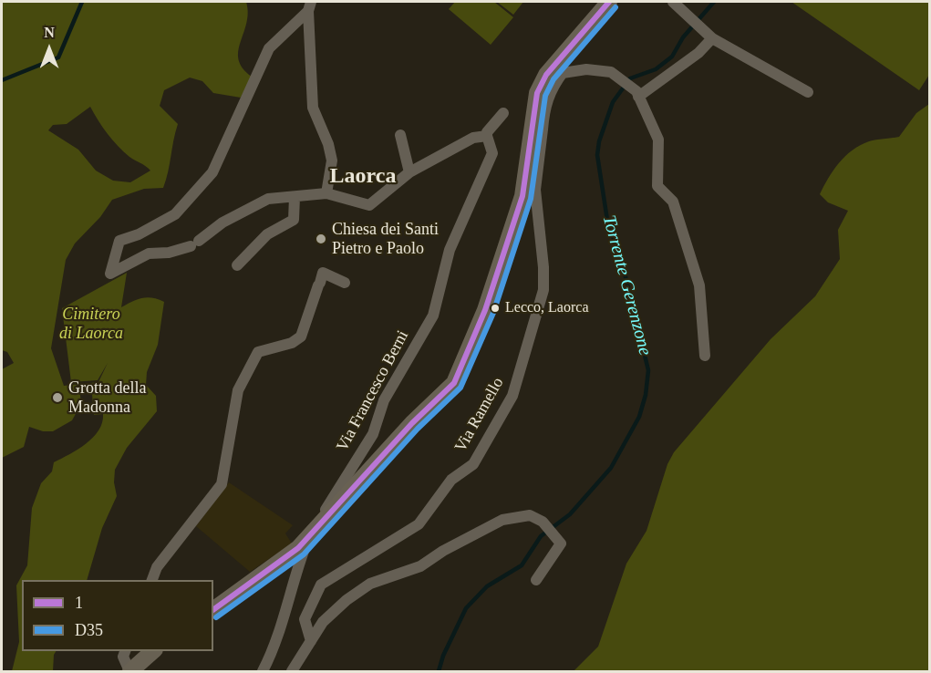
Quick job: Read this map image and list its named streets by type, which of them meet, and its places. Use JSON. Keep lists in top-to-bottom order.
{
  "streets": {
    "street": ["Via Francesco Berni", "Via Ramello"]
  },
  "districts": ["Laorca"],
  "water": ["Torrente Gerenzone"],
  "parks": ["Cimitero di Laorca"],
  "places": ["Chiesa dei Santi Pietro e Paolo", "Lecco, Laorca", "Grotta della Madonna"],
  "lines": ["transit line 1", "transit line D35"],
  "legend": ["1", "D35"],
  "north": "top"
}
